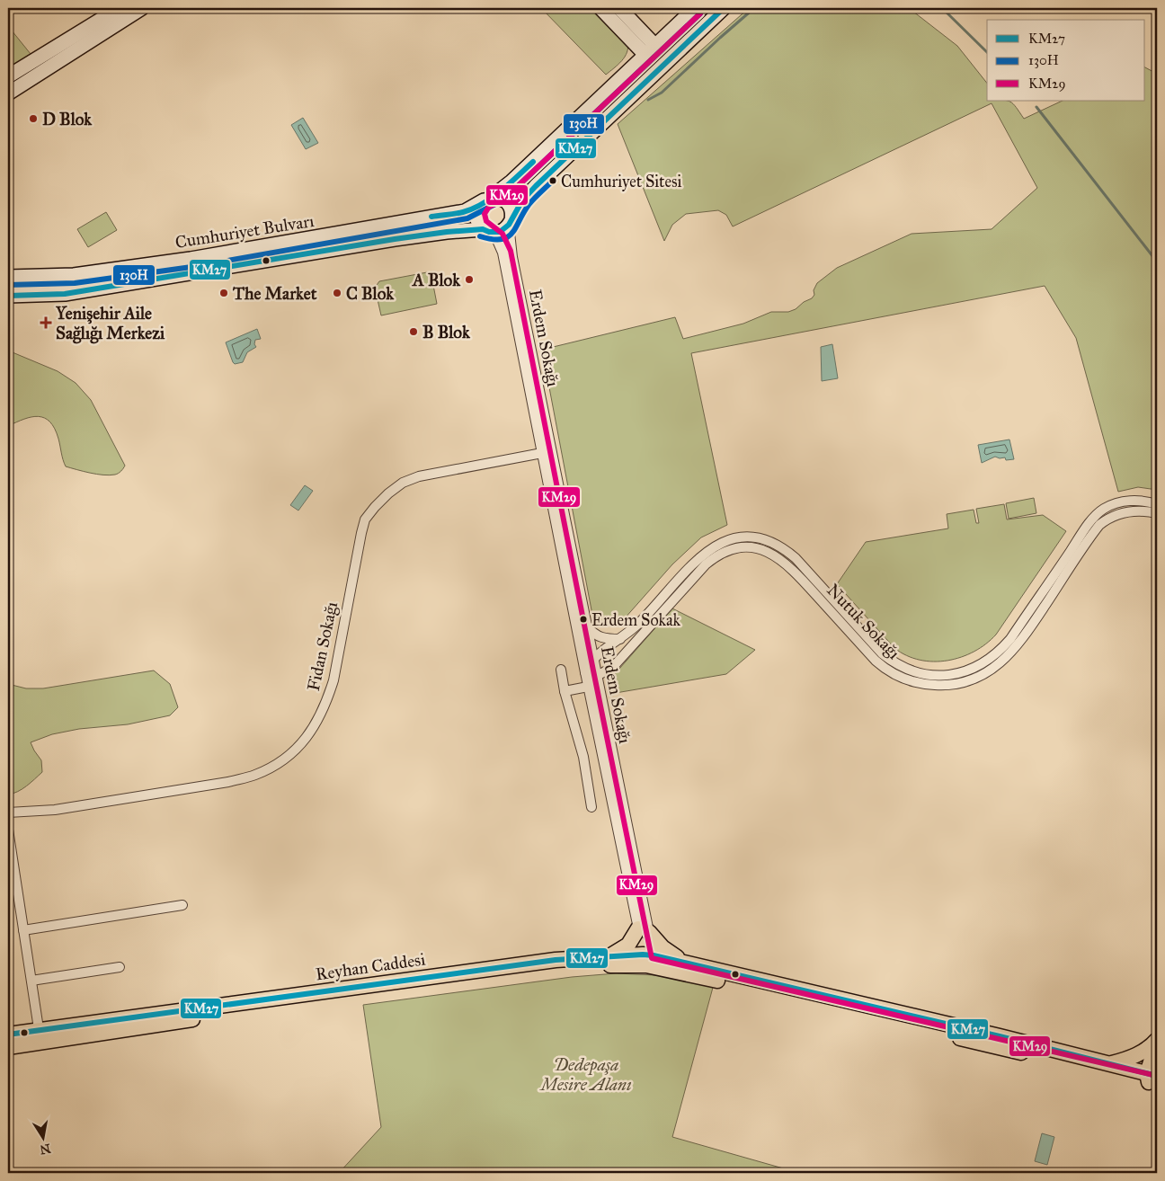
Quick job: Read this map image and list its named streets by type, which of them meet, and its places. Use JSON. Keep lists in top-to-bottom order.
{
  "streets": {
    "main road": ["Reyhan Caddesi"],
    "street": [
      "Cumhuriyet Bulvarı",
      "Erdem Sokağı",
      "Nutuk Sokağı",
      "Fidan Sokağı"
    ]
  },
  "crossings": [
    ["Cumhuriyet Bulvarı", "Erdem Sokağı"],
    ["Erdem Sokağı", "Nutuk Sokağı"],
    ["Erdem Sokağı", "Fidan Sokağı"]
  ],
  "parks": ["Dedepaşa Mesire Alanı"],
  "places": {
    "other": [
      "D Blok",
      "Cumhuriyet Sitesi",
      "A Blok",
      "The Market",
      "C Blok",
      "B Blok",
      "Erdem Sokak"
    ],
    "health": ["Yenişehir Aile Sağlığı Merkezi"]
  },
  "lines": ["transit line KM27", "transit line 130H", "transit line KM29"],
  "legend": ["KM27", "130H", "KM29"],
  "north": "bottom"
}
